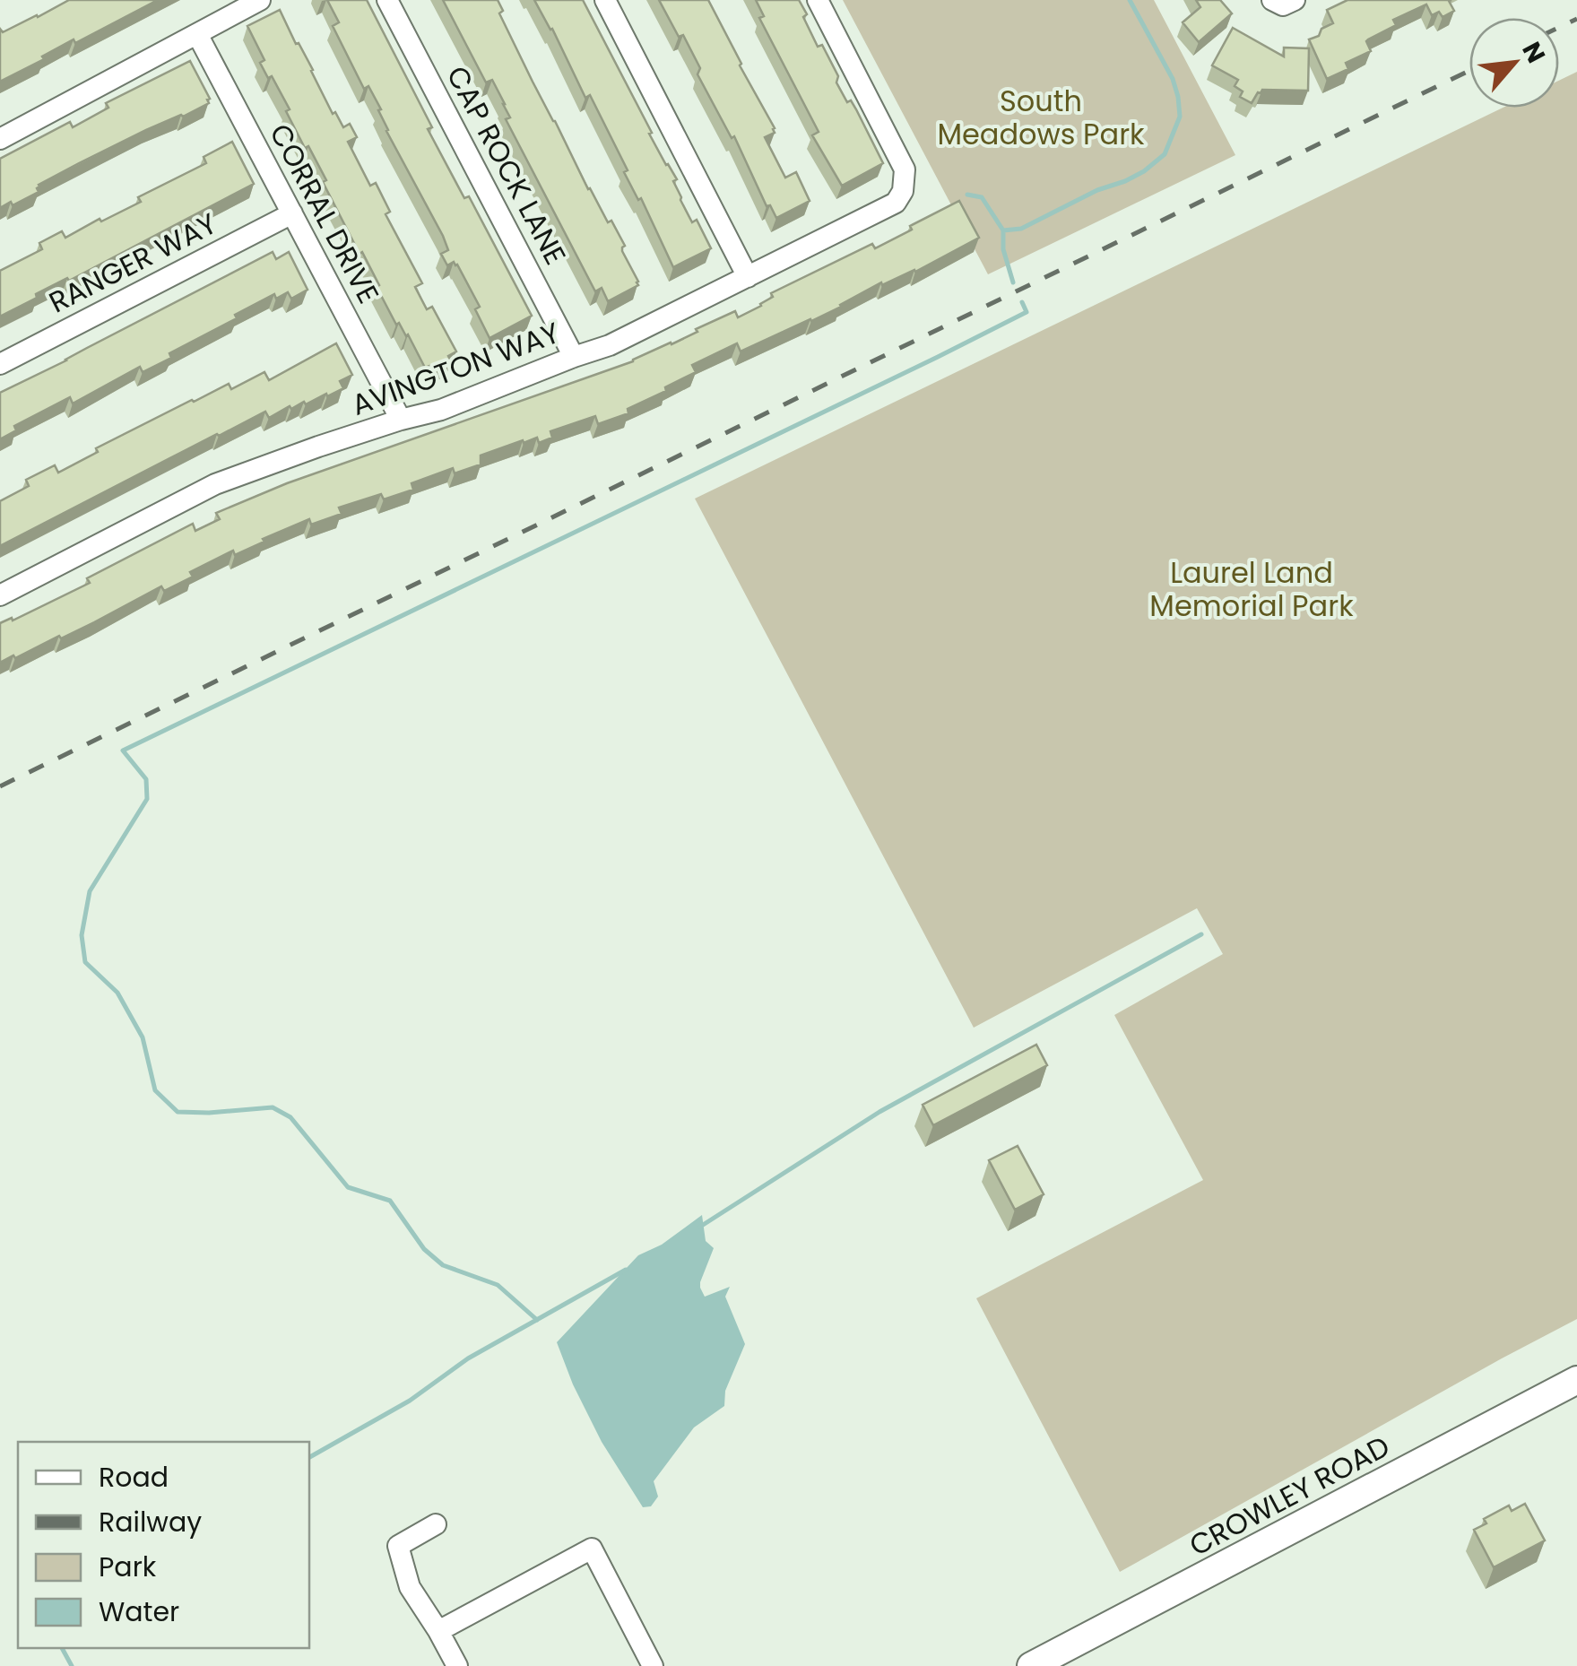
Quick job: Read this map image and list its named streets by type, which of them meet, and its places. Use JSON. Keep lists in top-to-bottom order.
{
  "streets": {
    "main road": ["CROWLEY ROAD"],
    "street": [
      "CAP ROCK LANE",
      "CORRAL DRIVE",
      "RANGER WAY",
      "AVINGTON WAY"
    ]
  },
  "crossings": [
    ["CAP ROCK LANE", "AVINGTON WAY"],
    ["CORRAL DRIVE", "RANGER WAY"],
    ["CORRAL DRIVE", "AVINGTON WAY"]
  ],
  "parks": ["South Meadows Park", "Laurel Land Memorial Park"],
  "legend": [
    "Road",
    "Railway",
    "Park",
    "Water"
  ],
  "north": "top right"
}
